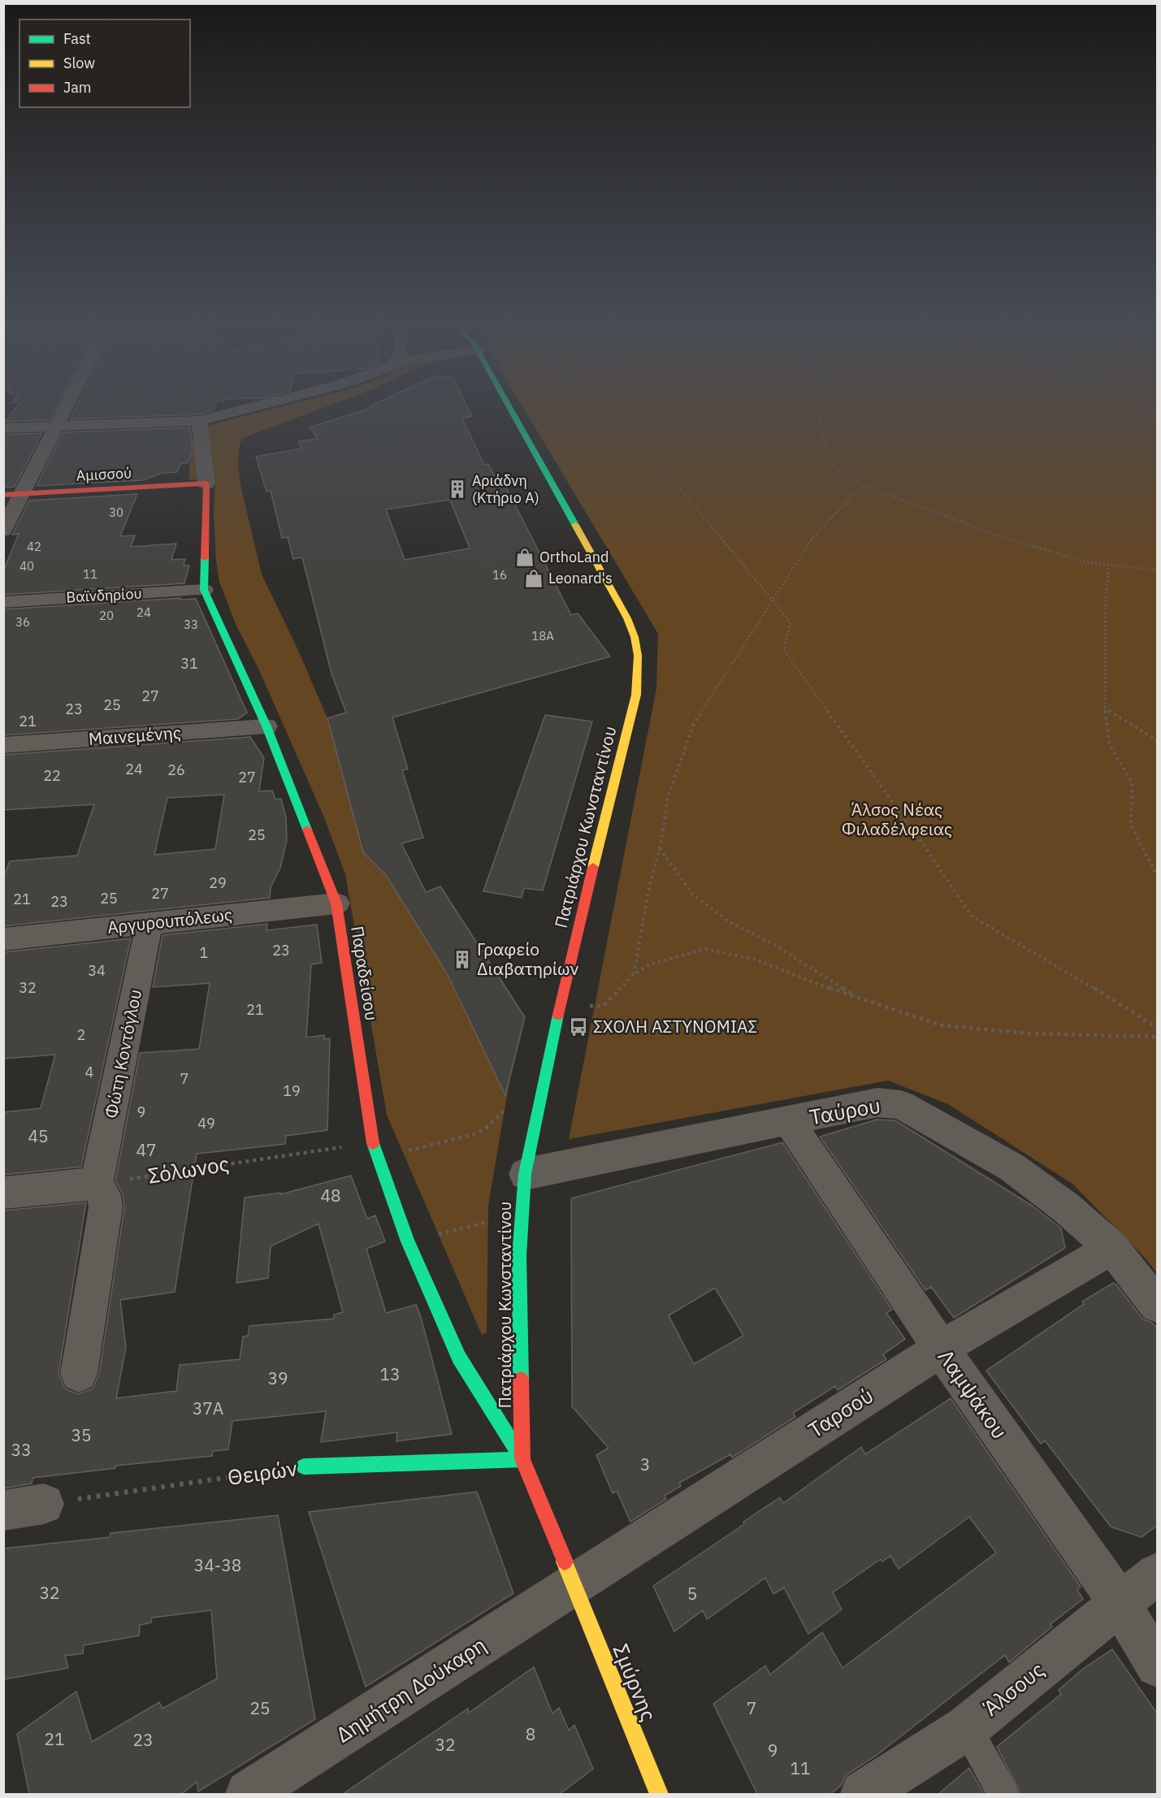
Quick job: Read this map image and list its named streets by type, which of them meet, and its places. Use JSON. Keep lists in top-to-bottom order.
{
  "streets": {
    "main road": [
      "Αμισσού",
      "Πατριάρχου Κωνσταντίνου",
      "Παραδείσου",
      "Θειρών",
      "Σμύρνης"
    ],
    "street": [
      "Βαϊνδηρίου",
      "Μαινεμένης",
      "Αργυρουπόλεως",
      "Φώτη Κοντόγλου",
      "Ταύρου",
      "Λαμψάκου",
      "Ταρσού",
      "Άλσους",
      "Δημήτρη Δούκαρη"
    ],
    "path": ["Σόλωνος"]
  },
  "crossings": [
    ["Αμισσού", "Παραδείσου"],
    ["Βαϊνδηρίου", "Παραδείσου"],
    ["Μαινεμένης", "Παραδείσου"],
    ["Πατριάρχου Κωνσταντίνου", "Παραδείσου"],
    ["Πατριάρχου Κωνσταντίνου", "Ταύρου"],
    ["Πατριάρχου Κωνσταντίνου", "Ταρσού"],
    ["Πατριάρχου Κωνσταντίνου", "Θειρών"],
    ["Πατριάρχου Κωνσταντίνου", "Σμύρνης"],
    ["Πατριάρχου Κωνσταντίνου", "Δημήτρη Δούκαρη"],
    ["Αργυρουπόλεως", "Παραδείσου"],
    ["Αργυρουπόλεως", "Φώτη Κοντόγλου"],
    ["Παραδείσου", "Σόλωνος"],
    ["Παραδείσου", "Θειρών"],
    ["Φώτη Κοντόγλου", "Σόλωνος"],
    ["Ταύρου", "Λαμψάκου"],
    ["Ταύρου", "Ταρσού"],
    ["Λαμψάκου", "Ταρσού"],
    ["Λαμψάκου", "Άλσους"],
    ["Ταρσού", "Σμύρνης"],
    ["Ταρσού", "Δημήτρη Δούκαρη"],
    ["Σμύρνης", "Δημήτρη Δούκαρη"]
  ],
  "parks": ["Άλσος Νέας Φιλαδέλφειας"],
  "places": {
    "building": ["Αριάδνη (Κτήριο Α)", "Γραφείο Διαβατηρίων"],
    "shop": ["OrthoLand", "Leonard's"],
    "bus stop": ["ΣΧΟΛΗ ΑΣΤΥΝΟΜΙΑΣ"]
  },
  "house_numbers": [
    "30",
    "42",
    "40",
    "11",
    "16",
    "24",
    "20",
    "36",
    "33",
    "18Α",
    "31",
    "27",
    "25",
    "23",
    "21",
    "24",
    "26",
    "22",
    "27",
    "25",
    "29",
    "27",
    "25",
    "21",
    "23",
    "23",
    "1",
    "34",
    "32",
    "21",
    "2",
    "4",
    "7",
    "19",
    "9",
    "49",
    "45",
    "47",
    "48",
    "13",
    "39",
    "37Α",
    "35",
    "33",
    "3",
    "34-38",
    "32",
    "5",
    "25",
    "7",
    "8",
    "21",
    "23",
    "32",
    "9",
    "11"
  ],
  "legend": ["Fast", "Slow", "Jam"]
}
